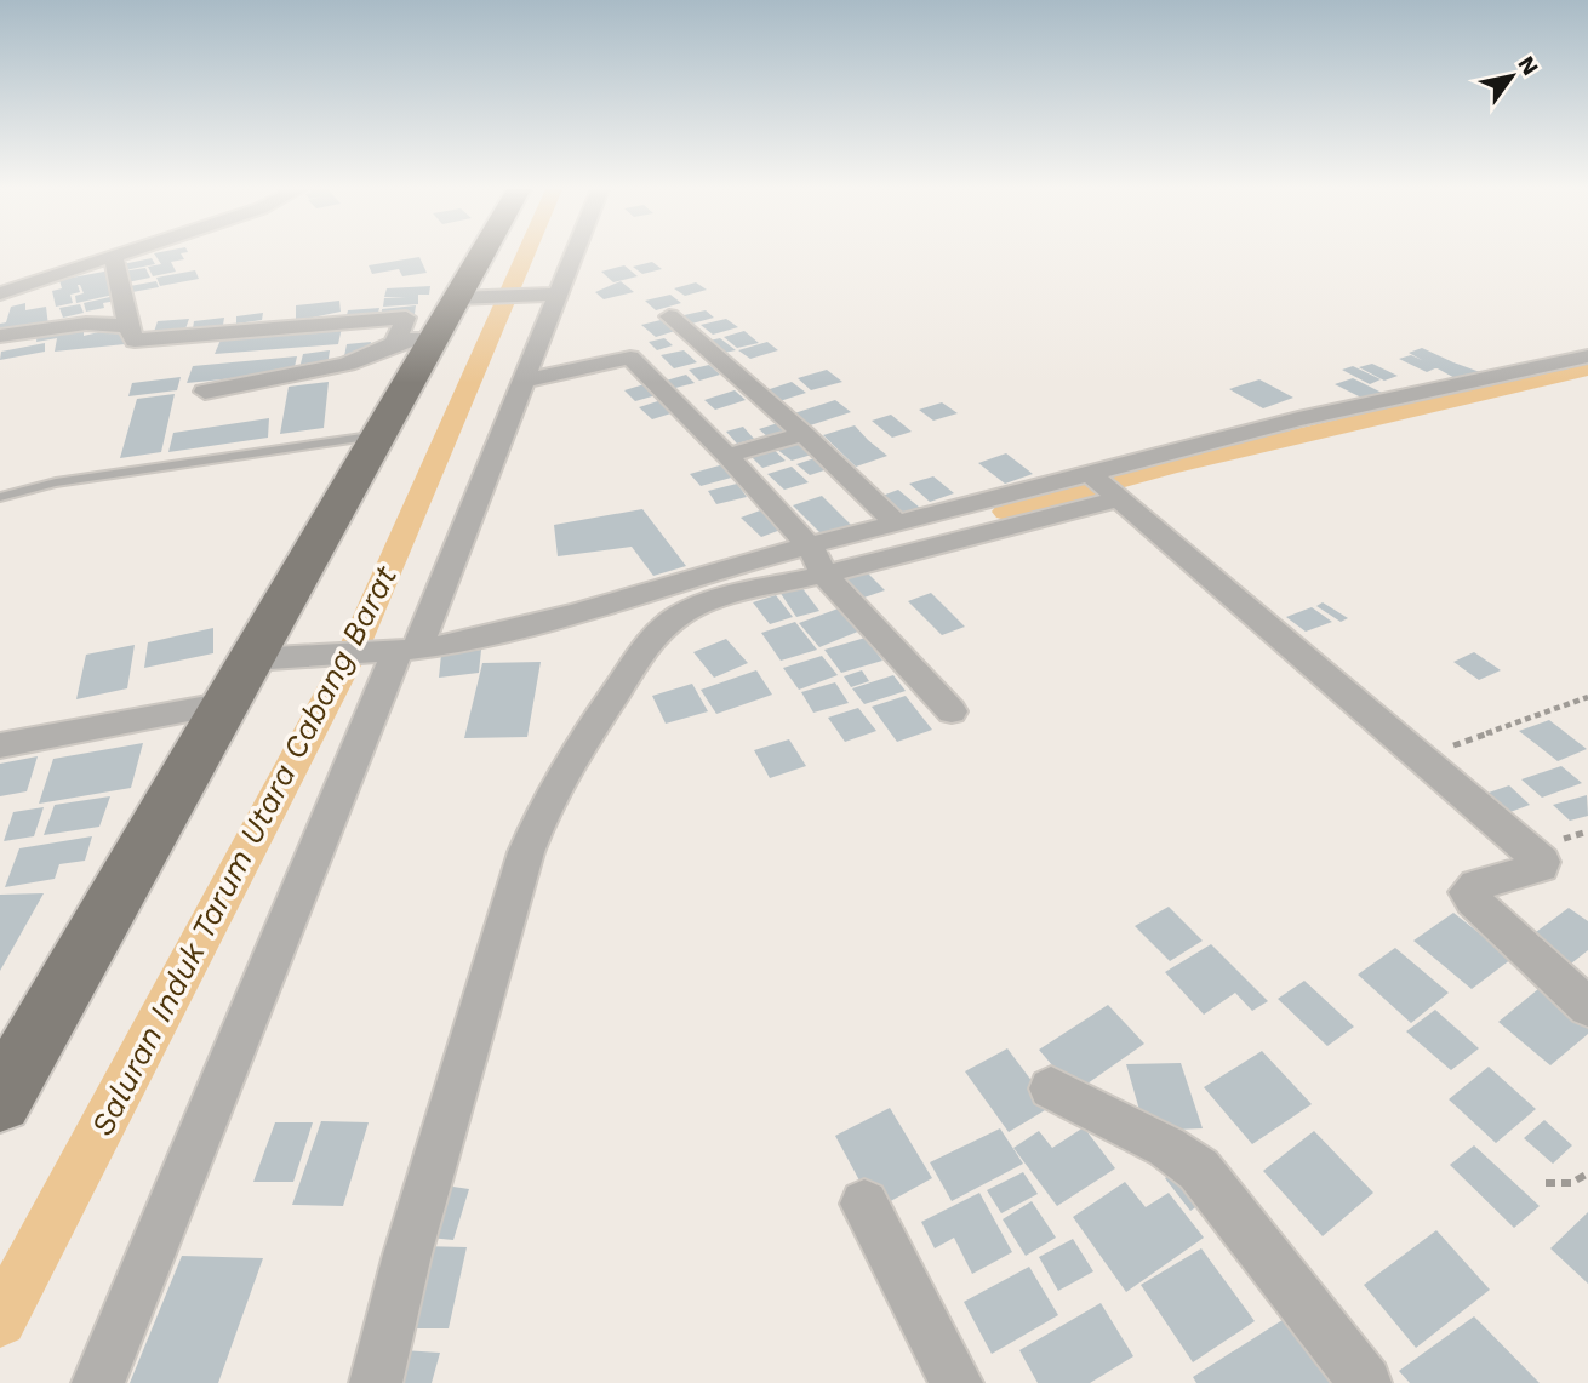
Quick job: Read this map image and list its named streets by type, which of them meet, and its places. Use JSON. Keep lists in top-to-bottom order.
{
  "water": ["Saluran Induk Tarum Utara Cabang Barat"],
  "north": "top right"
}
